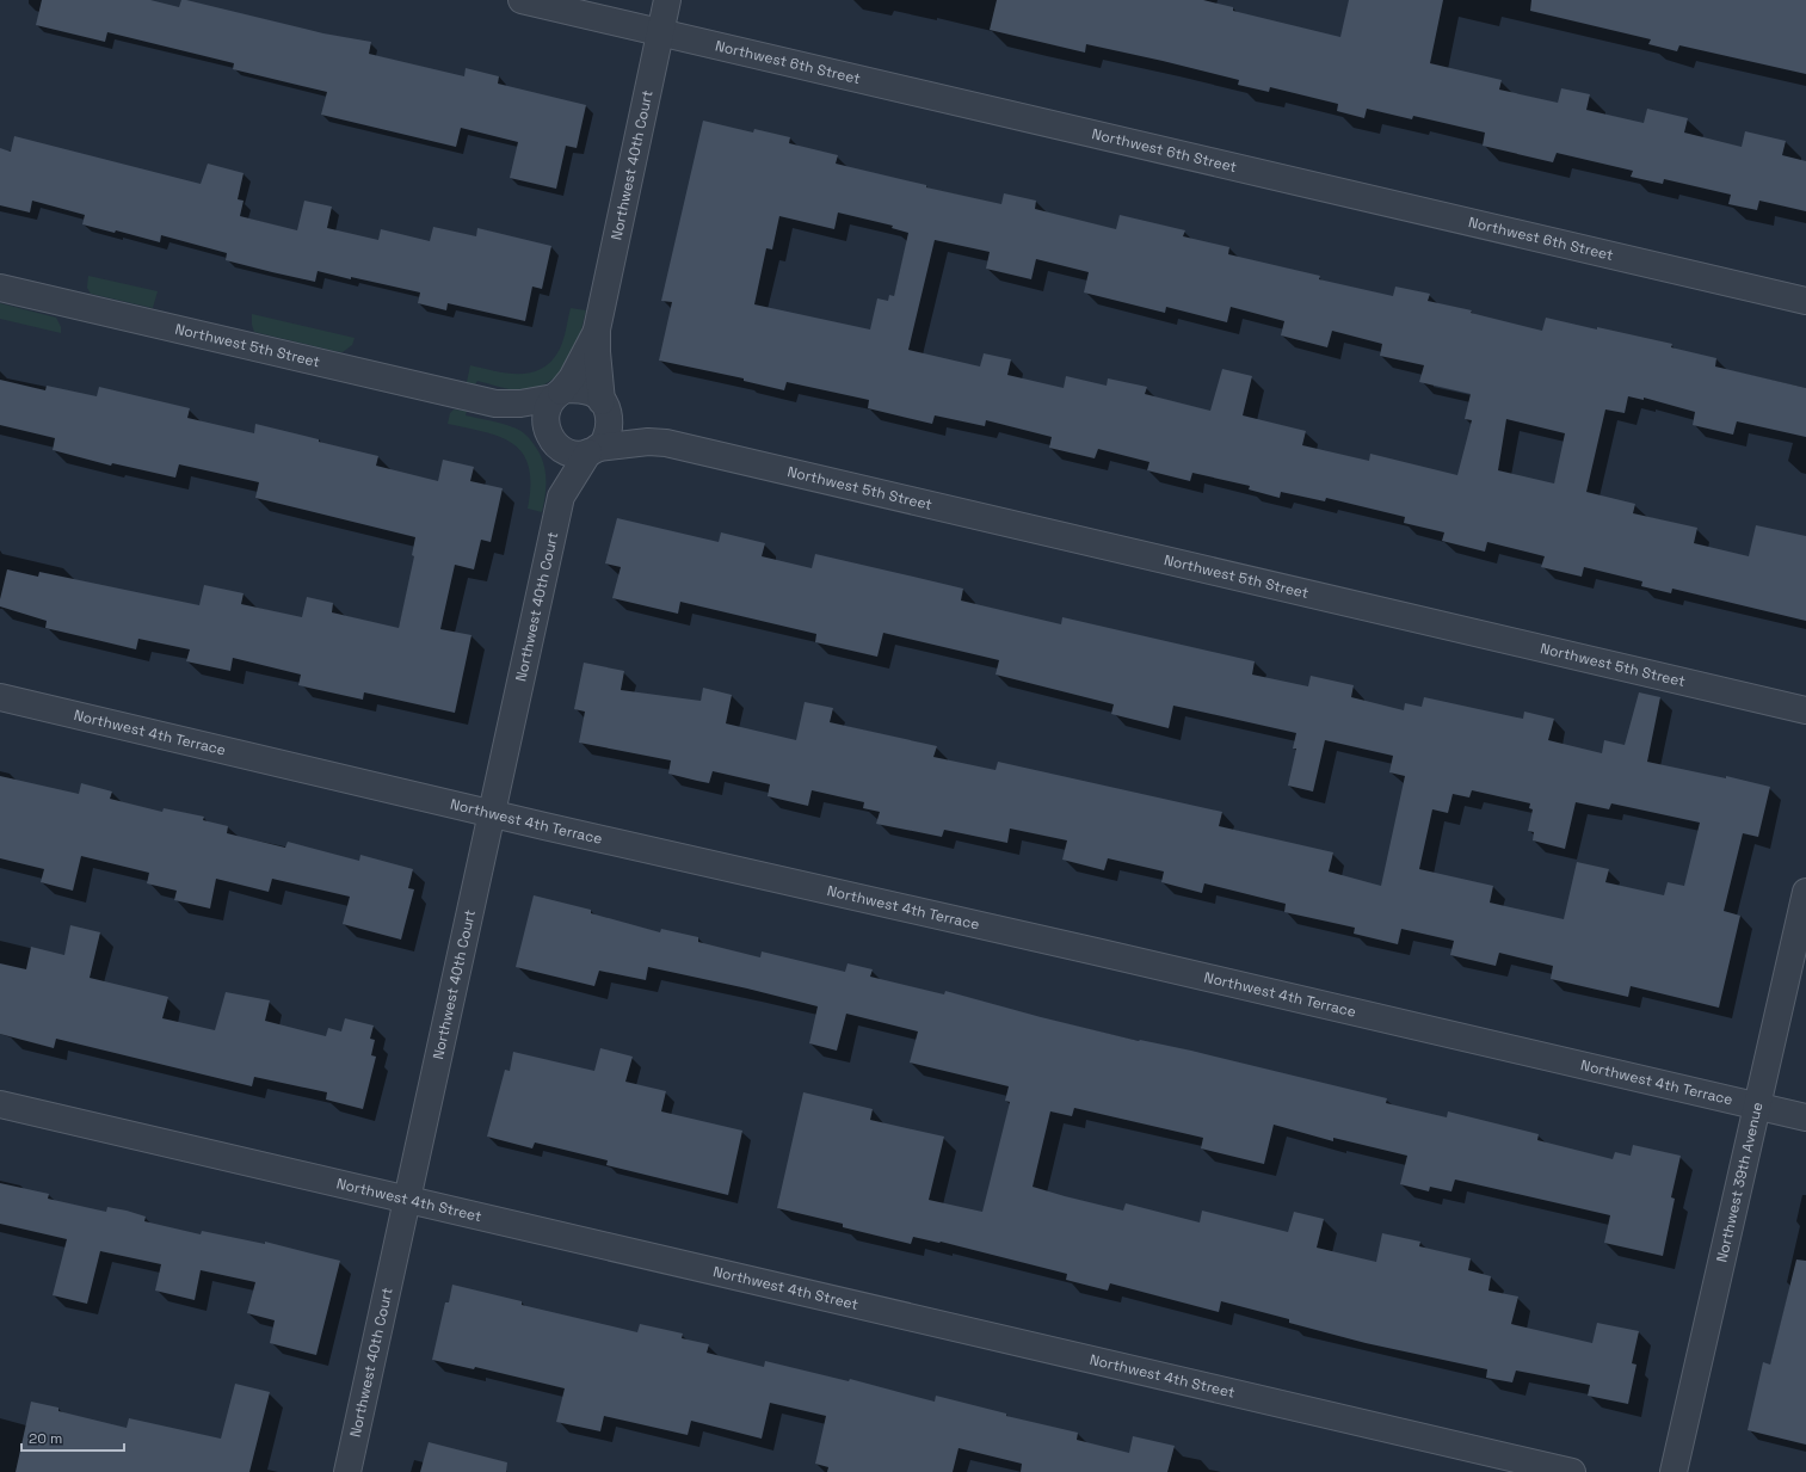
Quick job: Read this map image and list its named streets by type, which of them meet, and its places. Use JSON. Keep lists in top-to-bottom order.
{
  "streets": {
    "street": [
      "Northwest 6th Street",
      "Northwest 40th Court",
      "Northwest 5th Street",
      "Northwest 4th Terrace",
      "Northwest 39th Avenue",
      "Northwest 4th Street"
    ]
  },
  "crossings": [
    ["Northwest 6th Street", "Northwest 40th Court"],
    ["Northwest 40th Court", "Northwest 5th Street"],
    ["Northwest 40th Court", "Northwest 4th Terrace"],
    ["Northwest 40th Court", "Northwest 4th Street"],
    ["Northwest 4th Terrace", "Northwest 39th Avenue"]
  ],
  "scale_bar": "20 m"
}
